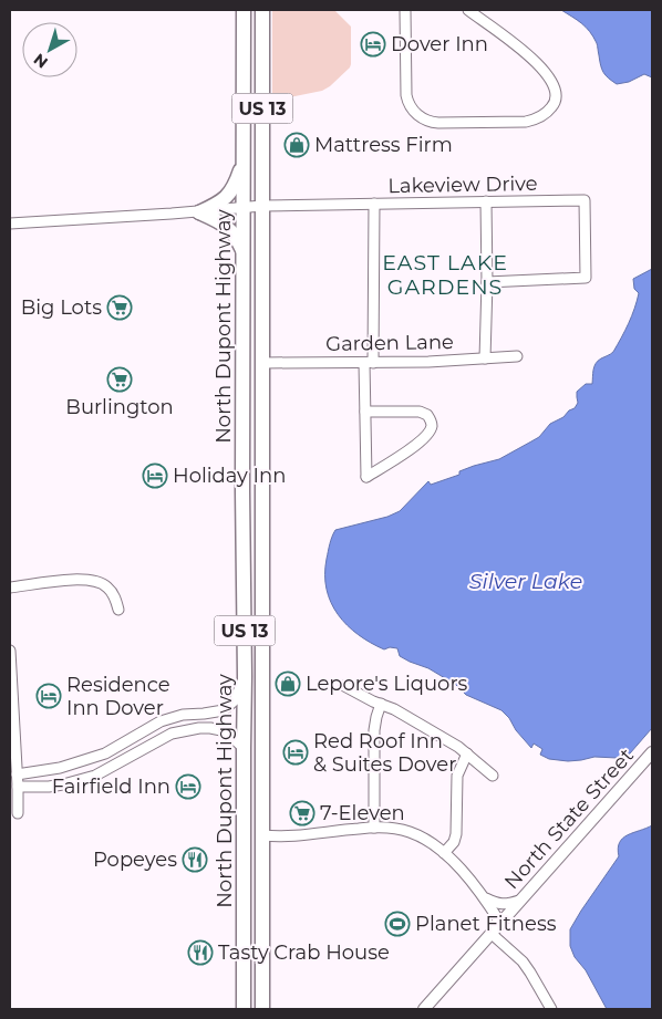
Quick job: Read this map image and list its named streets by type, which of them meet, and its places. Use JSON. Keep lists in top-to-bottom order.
{
  "streets": {
    "highway": ["US 13", "North Dupont Highway"],
    "main road": ["North State Street"],
    "street": ["Lakeview Drive", "Garden Lane"]
  },
  "crossings": [
    ["Lakeview Drive", "North Dupont Highway"],
    ["North Dupont Highway", "Garden Lane"]
  ],
  "districts": ["EAST LAKE GARDENS"],
  "water": ["Silver Lake"],
  "places": {
    "hotel": [
      "Dover Inn",
      "Holiday Inn",
      "Residence Inn Dover",
      "Red Roof Inn & Suites Dover",
      "Fairfield Inn"
    ],
    "shop": ["Mattress Firm", "Lepore's Liquors"],
    "supermarket": ["Big Lots", "Burlington", "7-Eleven"],
    "restaurant": ["Popeyes", "Tasty Crab House"],
    "sports": ["Planet Fitness"]
  },
  "north": "bottom left"
}
